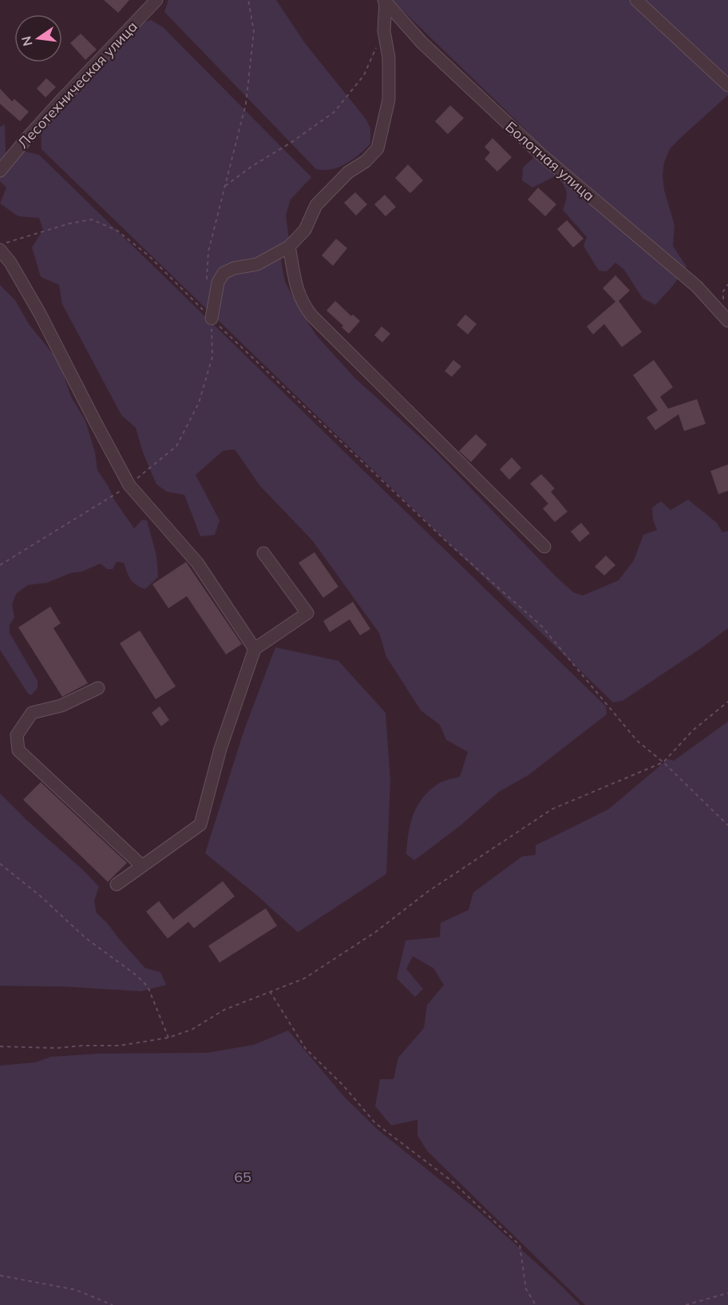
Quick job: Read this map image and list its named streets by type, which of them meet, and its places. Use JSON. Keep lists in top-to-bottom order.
{
  "streets": {
    "street": ["Лесотехническая улица", "Болотная улица"]
  },
  "parks": ["65"],
  "north": "left"
}
